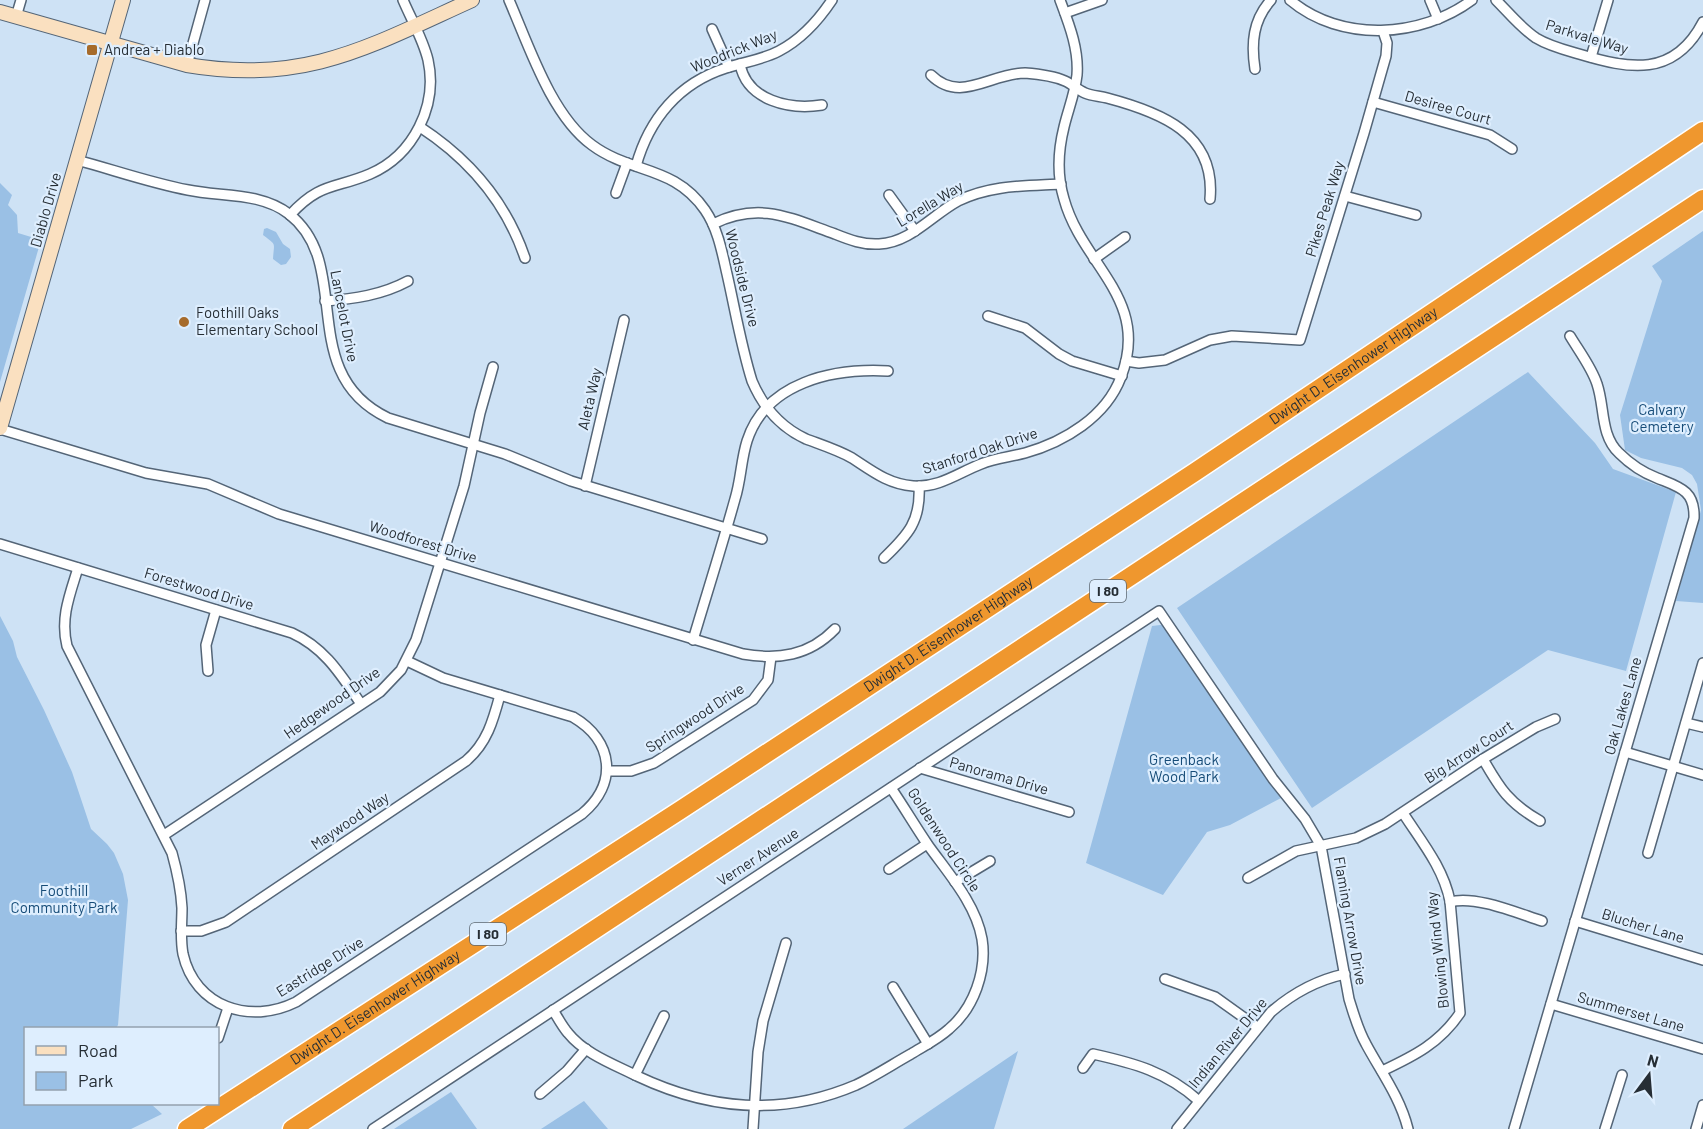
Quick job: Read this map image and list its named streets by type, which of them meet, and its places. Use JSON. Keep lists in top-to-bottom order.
{
  "streets": {
    "highway": ["Dwight D. Eisenhower Highway", "I 80"],
    "street": [
      "Parkvale Way",
      "Woodrick Way",
      "Desiree Court",
      "Lorella Way",
      "Pikes Peak Way",
      "Diablo Drive",
      "Woodside Drive",
      "Lancelot Drive",
      "Aleta Way",
      "Stanford Oak Drive",
      "Woodforest Drive",
      "Forestwood Drive",
      "Hedgewood Drive",
      "Oak Lakes Lane",
      "Springwood Drive",
      "Big Arrow Court",
      "Panorama Drive",
      "Maywood Way",
      "Goldenwood Circle",
      "Verner Avenue",
      "Flaming Arrow Drive",
      "Blucher Lane",
      "Blowing Wind Way",
      "Eastridge Drive",
      "Summerset Lane",
      "Indian River Drive"
    ]
  },
  "crossings": [
    ["Woodrick Way", "Woodside Drive"],
    ["Desiree Court", "Pikes Peak Way"],
    ["Lorella Way", "Woodside Drive"],
    ["Lorella Way", "Stanford Oak Drive"],
    ["Pikes Peak Way", "Stanford Oak Drive"],
    ["Diablo Drive", "Lancelot Drive"],
    ["Diablo Drive", "Woodforest Drive"],
    ["Woodside Drive", "Stanford Oak Drive"],
    ["Lancelot Drive", "Aleta Way"],
    ["Lancelot Drive", "Hedgewood Drive"],
    ["Woodforest Drive", "Hedgewood Drive"],
    ["Woodforest Drive", "Springwood Drive"],
    ["Forestwood Drive", "Hedgewood Drive"],
    ["Forestwood Drive", "Eastridge Drive"],
    ["Hedgewood Drive", "Eastridge Drive"],
    ["Oak Lakes Lane", "Blucher Lane"],
    ["Oak Lakes Lane", "Summerset Lane"],
    ["Springwood Drive", "Eastridge Drive"],
    ["Big Arrow Court", "Blowing Wind Way"],
    ["Panorama Drive", "Verner Avenue"],
    ["Maywood Way", "Eastridge Drive"],
    ["Goldenwood Circle", "Verner Avenue"],
    ["Verner Avenue", "Flaming Arrow Drive"],
    ["Flaming Arrow Drive", "Blowing Wind Way"],
    ["Flaming Arrow Drive", "Indian River Drive"]
  ],
  "parks": ["Calvary Cemetery", "Greenback Wood Park", "Foothill Community Park"],
  "places": {
    "transit": ["Andrea + Diablo"],
    "other": ["Foothill Oaks Elementary School"]
  },
  "legend": ["Road", "Park"],
  "north": "top"
}
